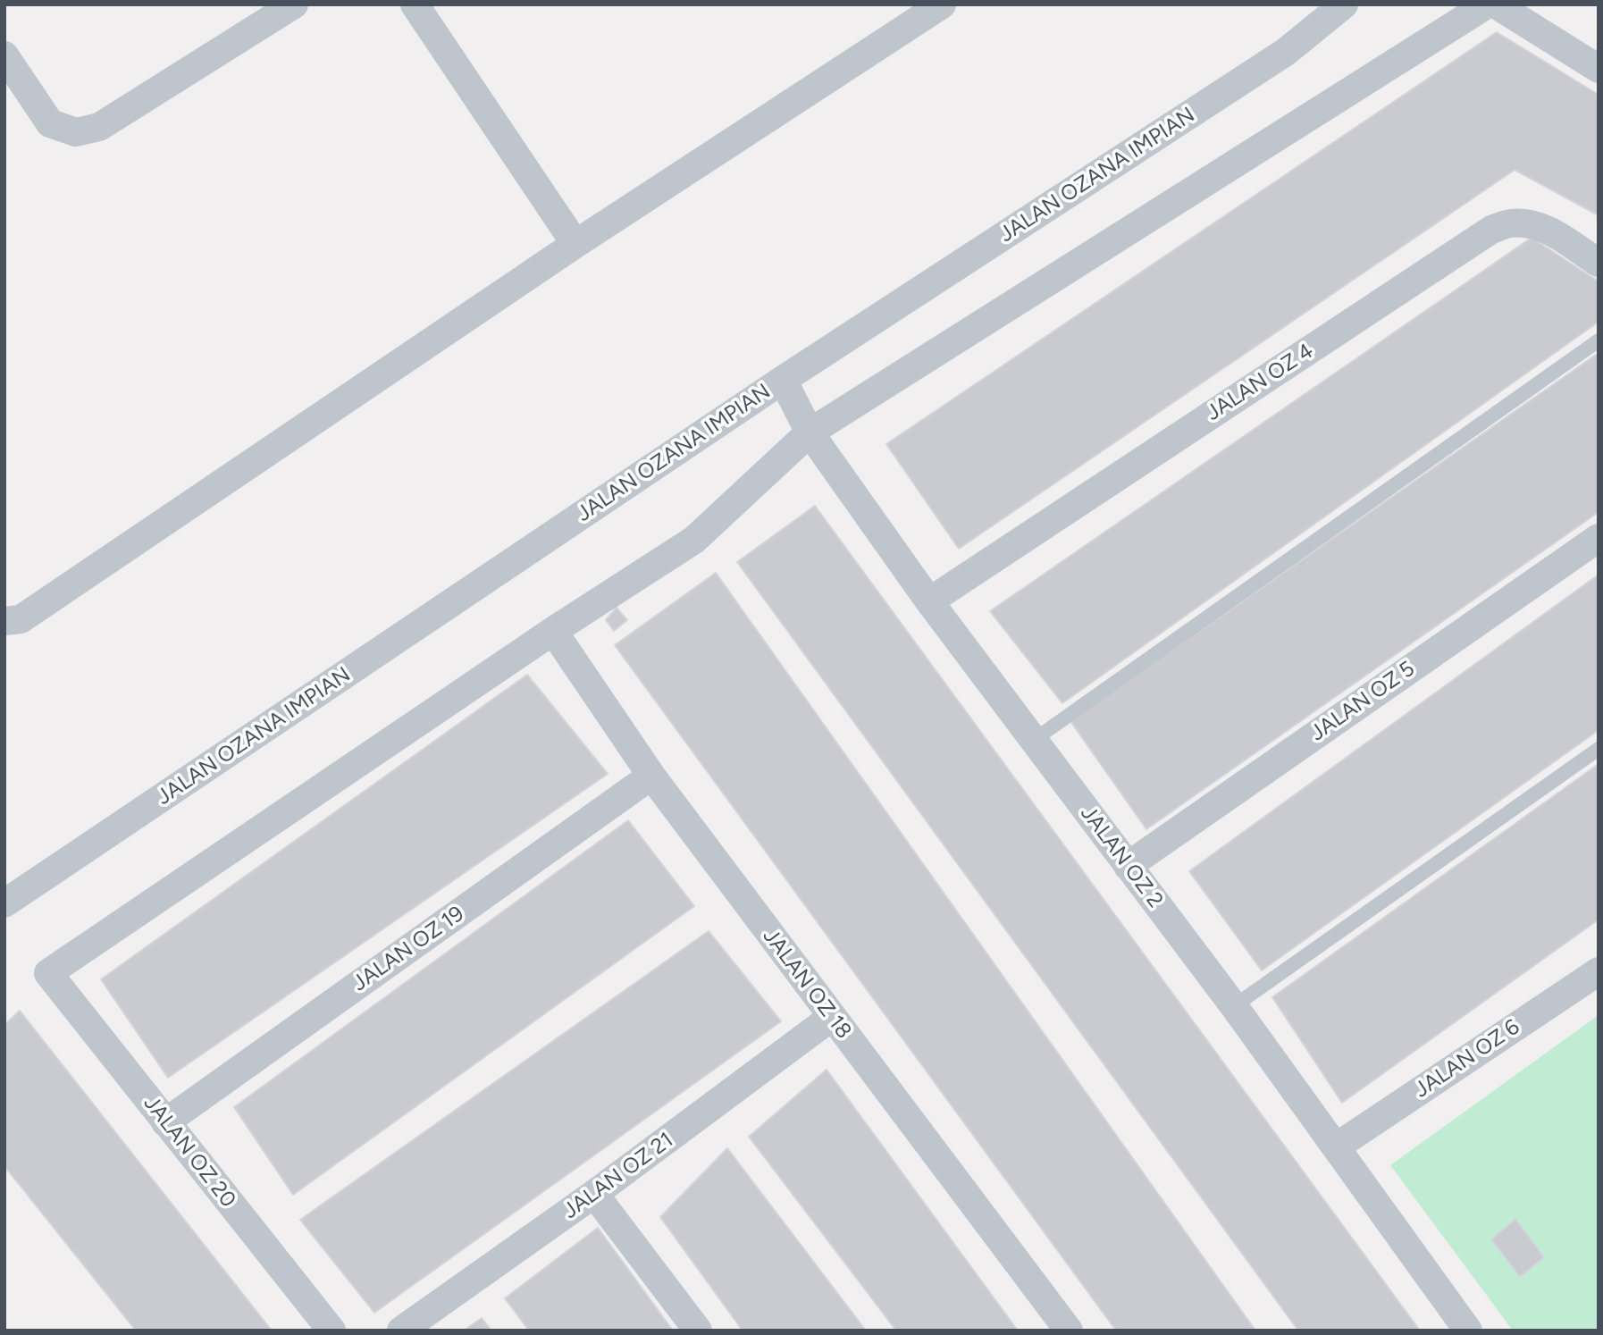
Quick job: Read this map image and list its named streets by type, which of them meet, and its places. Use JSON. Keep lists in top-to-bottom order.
{
  "streets": {
    "street": [
      "JALAN OZANA IMPIAN",
      "JALAN OZ 4",
      "JALAN OZ 5",
      "JALAN OZ 2",
      "JALAN OZ 19",
      "JALAN OZ 18",
      "JALAN OZ 6",
      "JALAN OZ 20",
      "JALAN OZ 21"
    ]
  },
  "crossings": [
    ["JALAN OZANA IMPIAN", "JALAN OZ 2"],
    ["JALAN OZ 4", "JALAN OZ 2"],
    ["JALAN OZ 5", "JALAN OZ 2"],
    ["JALAN OZ 2", "JALAN OZ 6"],
    ["JALAN OZ 19", "JALAN OZ 18"],
    ["JALAN OZ 19", "JALAN OZ 20"],
    ["JALAN OZ 18", "JALAN OZ 20"],
    ["JALAN OZ 18", "JALAN OZ 21"]
  ]
}
